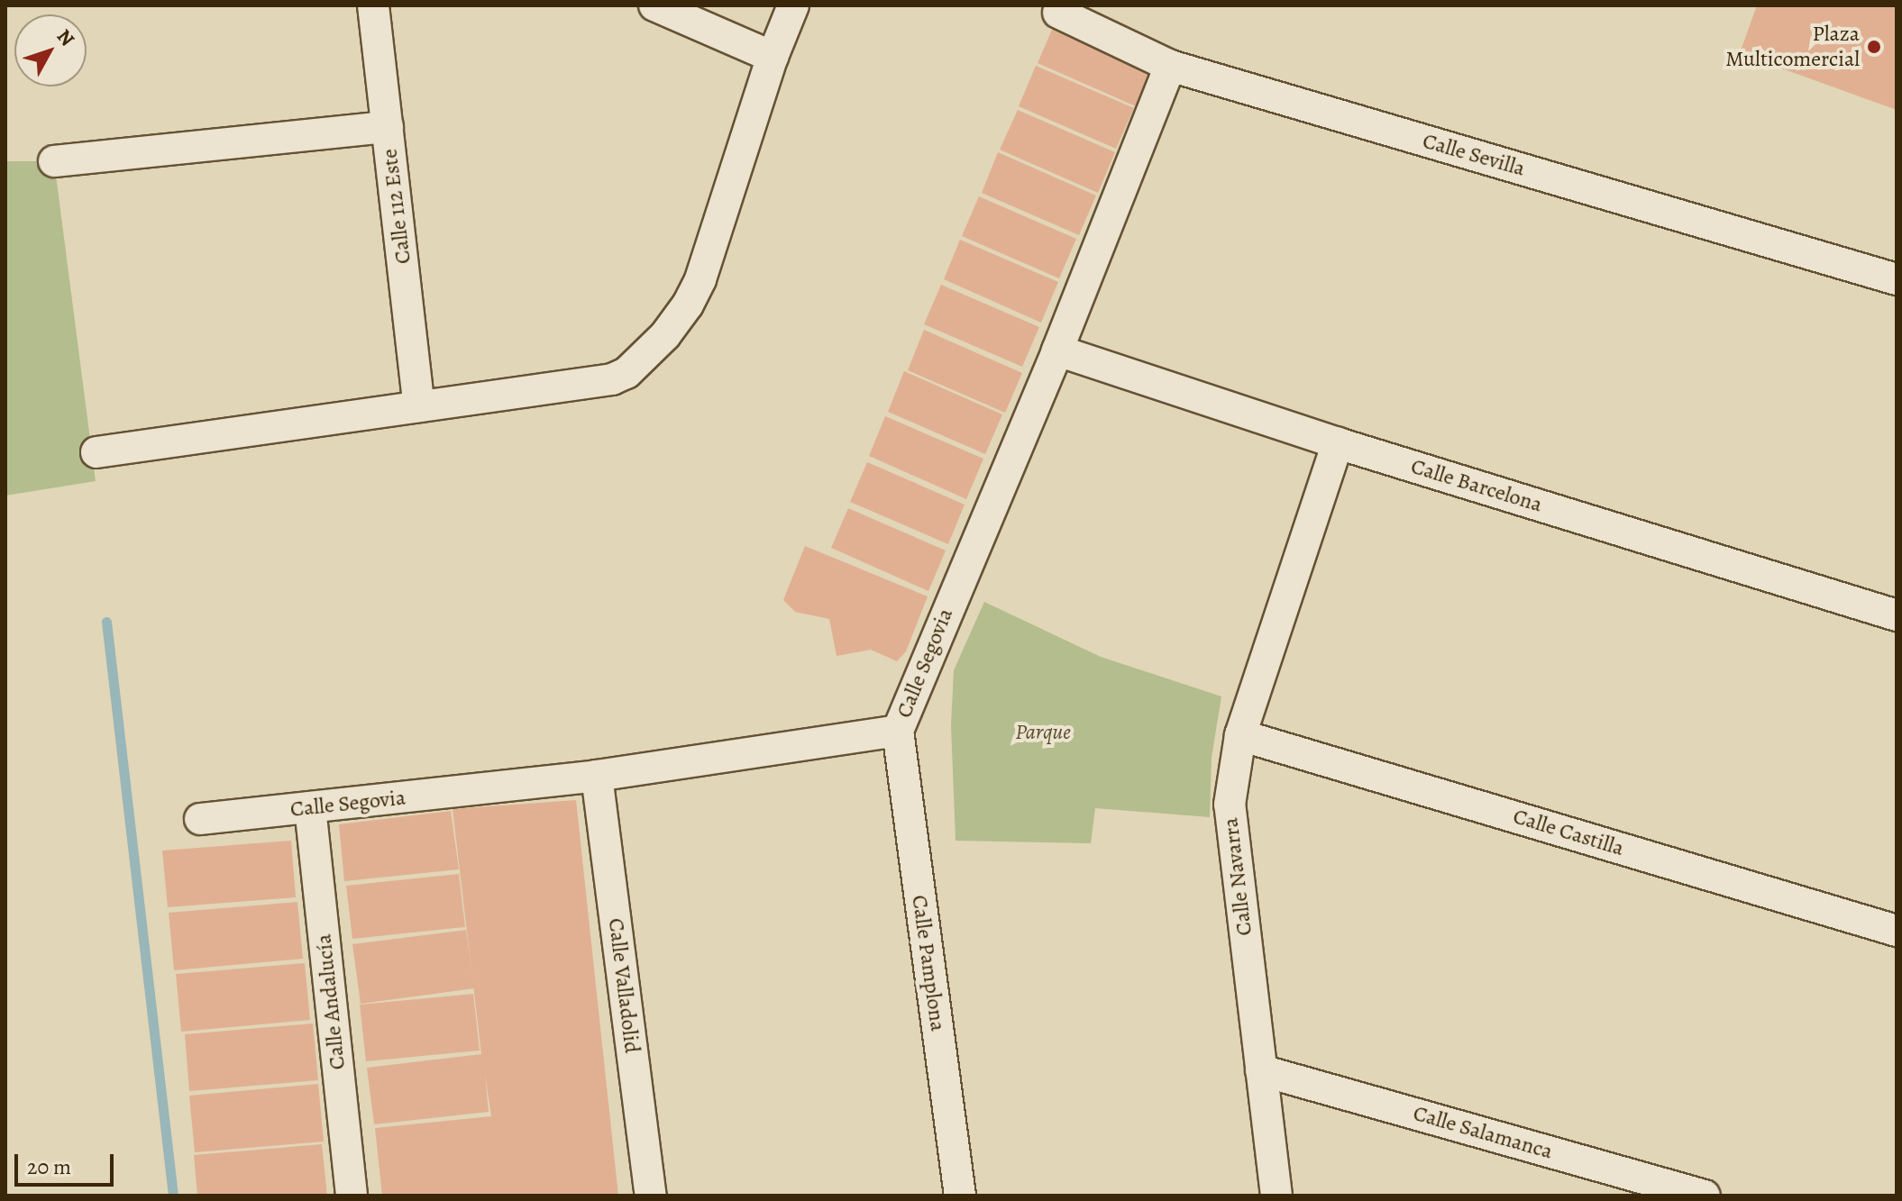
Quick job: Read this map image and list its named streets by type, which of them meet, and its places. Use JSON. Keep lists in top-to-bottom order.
{
  "streets": {
    "street": [
      "Calle Sevilla",
      "Calle 112 Este",
      "Calle Barcelona",
      "Calle Segovia",
      "Calle Castilla",
      "Calle Navarra",
      "Calle Pamplona",
      "Calle Valladolid",
      "Calle Andalucía",
      "Calle Salamanca"
    ]
  },
  "crossings": [
    ["Calle Sevilla", "Calle Segovia"],
    ["Calle Barcelona", "Calle Segovia"],
    ["Calle Barcelona", "Calle Navarra"],
    ["Calle Segovia", "Calle Pamplona"],
    ["Calle Segovia", "Calle Valladolid"],
    ["Calle Segovia", "Calle Andalucía"],
    ["Calle Castilla", "Calle Navarra"],
    ["Calle Navarra", "Calle Salamanca"]
  ],
  "parks": ["Parque"],
  "places": ["Plaza Multicomercial"],
  "scale_bar": "20 m",
  "north": "top right"
}
